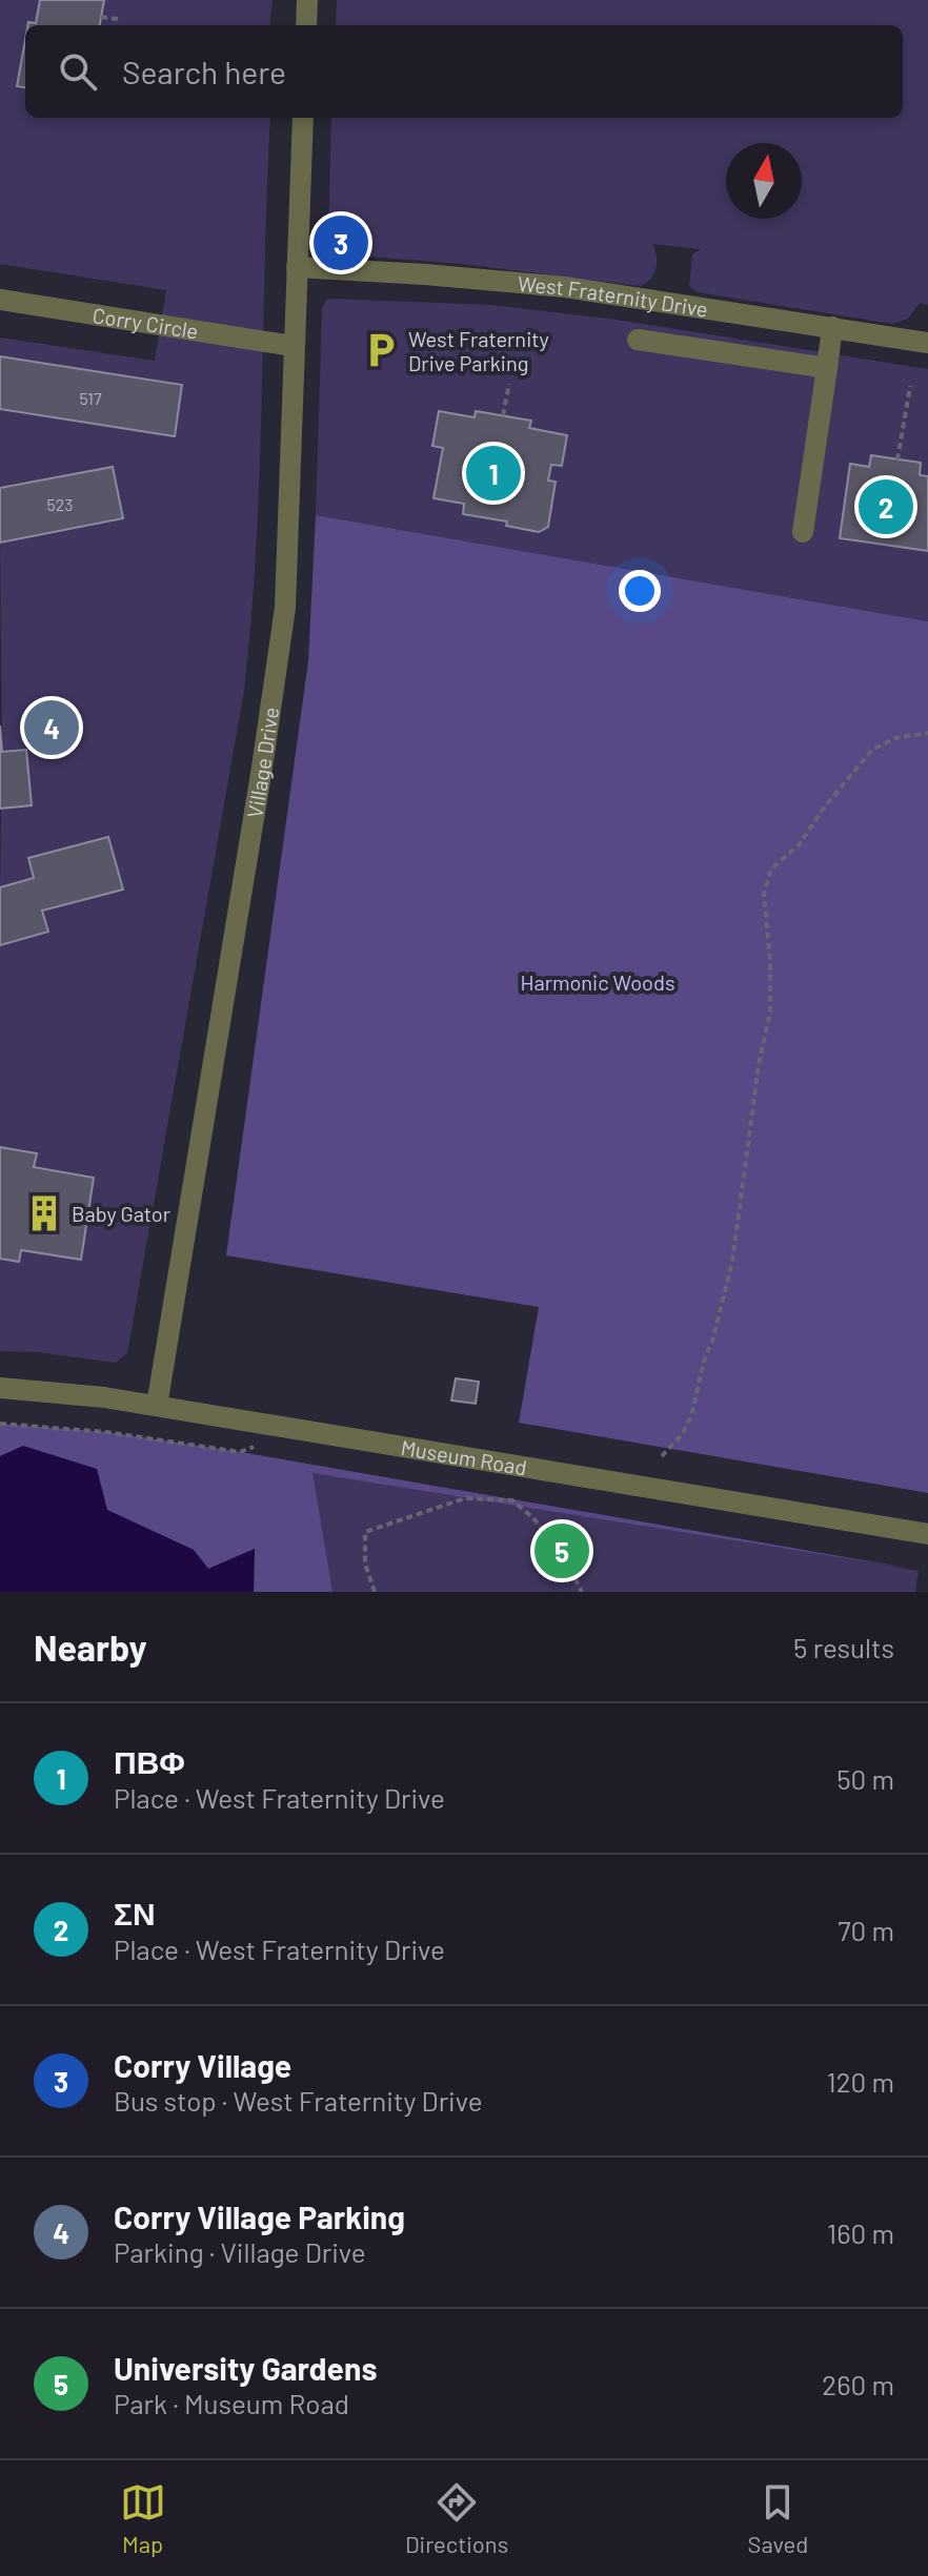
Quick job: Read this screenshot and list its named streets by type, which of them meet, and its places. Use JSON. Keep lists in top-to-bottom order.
{
  "streets": {
    "street": [
      "West Fraternity Drive",
      "Corry Circle",
      "Village Drive",
      "Museum Road"
    ]
  },
  "crossings": [
    ["West Fraternity Drive", "Village Drive"],
    ["Corry Circle", "Village Drive"],
    ["Village Drive", "Museum Road"]
  ],
  "parks": ["Harmonic Woods"],
  "places": {
    "parking": ["West Fraternity Drive Parking"],
    "building": ["Baby Gator"]
  },
  "house_numbers": ["517", "523"],
  "north": "top",
  "page": {
    "search": "Search here",
    "pins": [
      "3",
      "1",
      "2",
      "4",
      "5"
    ],
    "heading": ["Nearby", "5 results"],
    "list": [
      {
        "mark": "1",
        "name": "ΠΒΦ",
        "note": "Place · West Fraternity Drive",
        "value": "50 m"
      },
      {
        "mark": "2",
        "name": "ΣΝ",
        "note": "Place · West Fraternity Drive",
        "value": "70 m"
      },
      {
        "mark": "3",
        "name": "Corry Village",
        "note": "Bus stop · West Fraternity Drive",
        "value": "120 m"
      },
      {
        "mark": "4",
        "name": "Corry Village Parking",
        "note": "Parking · Village Drive",
        "value": "160 m"
      },
      {
        "mark": "5",
        "name": "University Gardens",
        "note": "Park · Museum Road",
        "value": "260 m"
      }
    ],
    "nav": ["Map", "Directions", "Saved"]
  }
}
